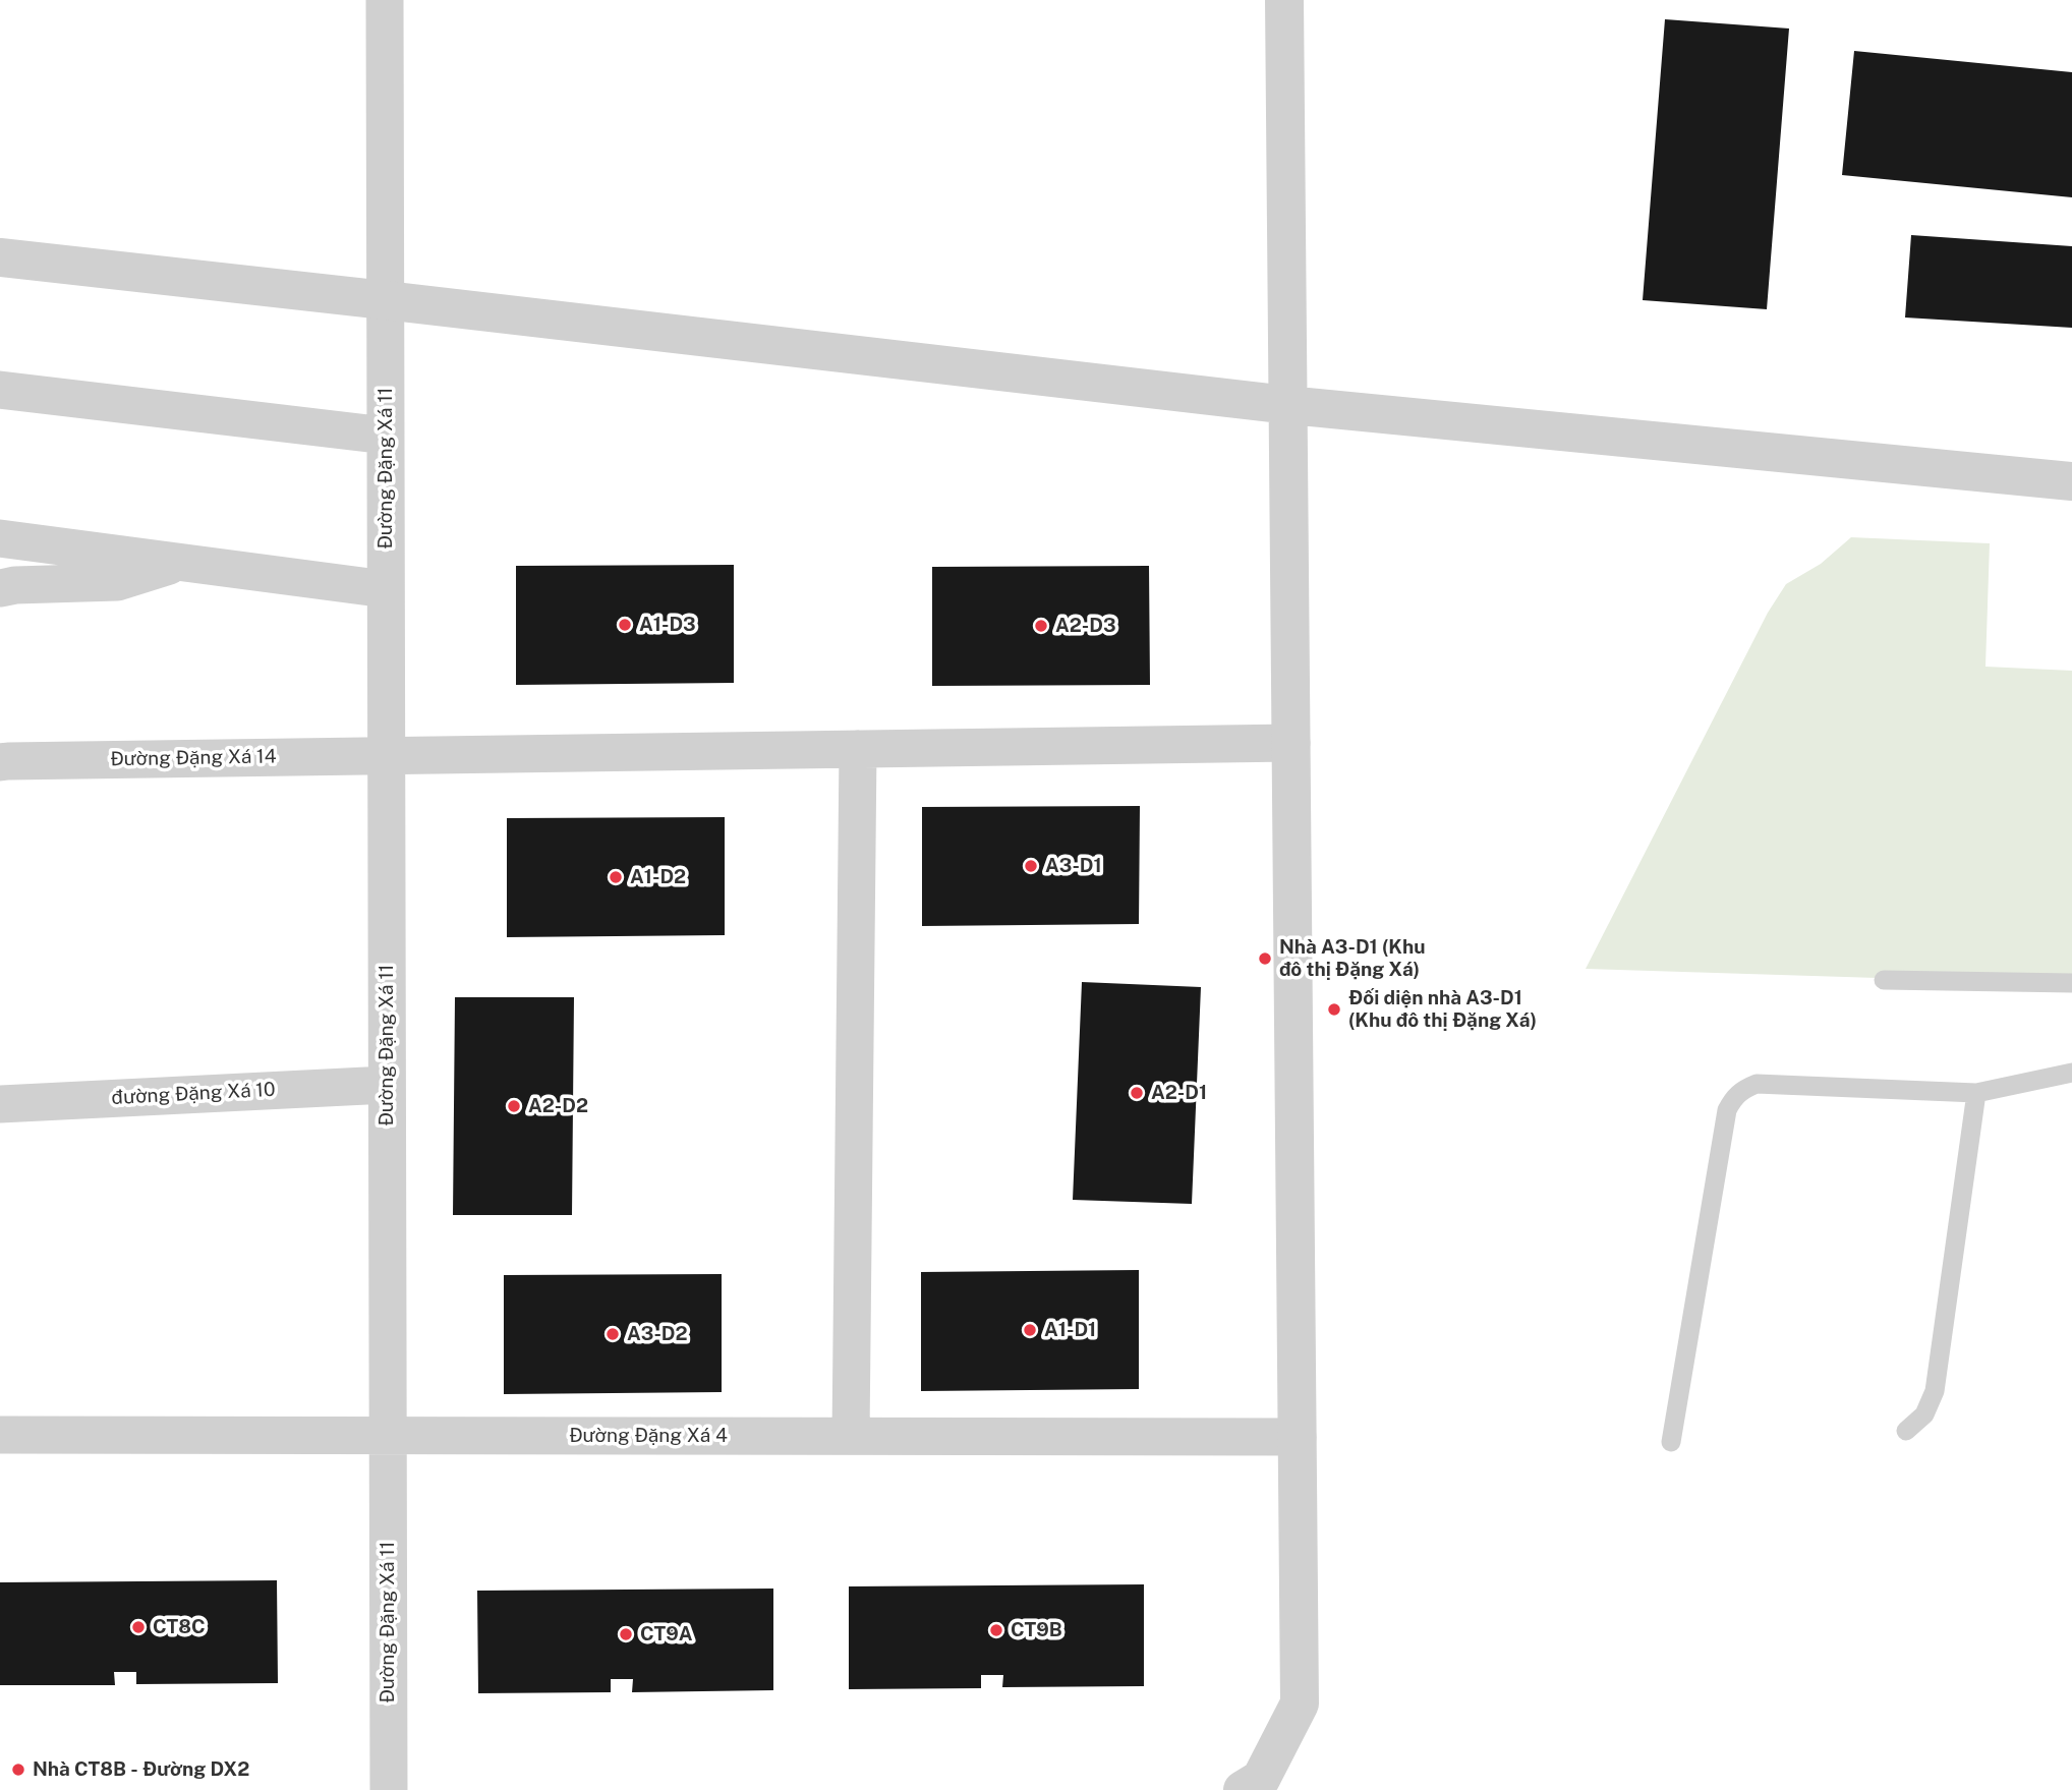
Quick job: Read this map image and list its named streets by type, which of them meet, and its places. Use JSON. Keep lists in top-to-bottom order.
{
  "streets": {
    "street": [
      "Đường Đặng Xá 11",
      "Đường Đặng Xá 14",
      "đường Đặng Xá 10",
      "Đường Đặng Xá 4"
    ]
  },
  "crossings": [
    ["Đường Đặng Xá 11", "Đường Đặng Xá 14"],
    ["Đường Đặng Xá 11", "đường Đặng Xá 10"],
    ["Đường Đặng Xá 11", "Đường Đặng Xá 4"]
  ],
  "places": [
    "A1-D3",
    "A2-D3",
    "A3-D1",
    "A1-D2",
    "Nhà A3-D1 (Khu đô thị Đặng Xá)",
    "Đối diện nhà A3-D1 (Khu đô thị Đặng Xá)",
    "A2-D1",
    "A2-D2",
    "A1-D1",
    "A3-D2",
    "CT8C",
    "CT9B",
    "CT9A",
    "Nhà CT8B - Đường DX2"
  ]
}
